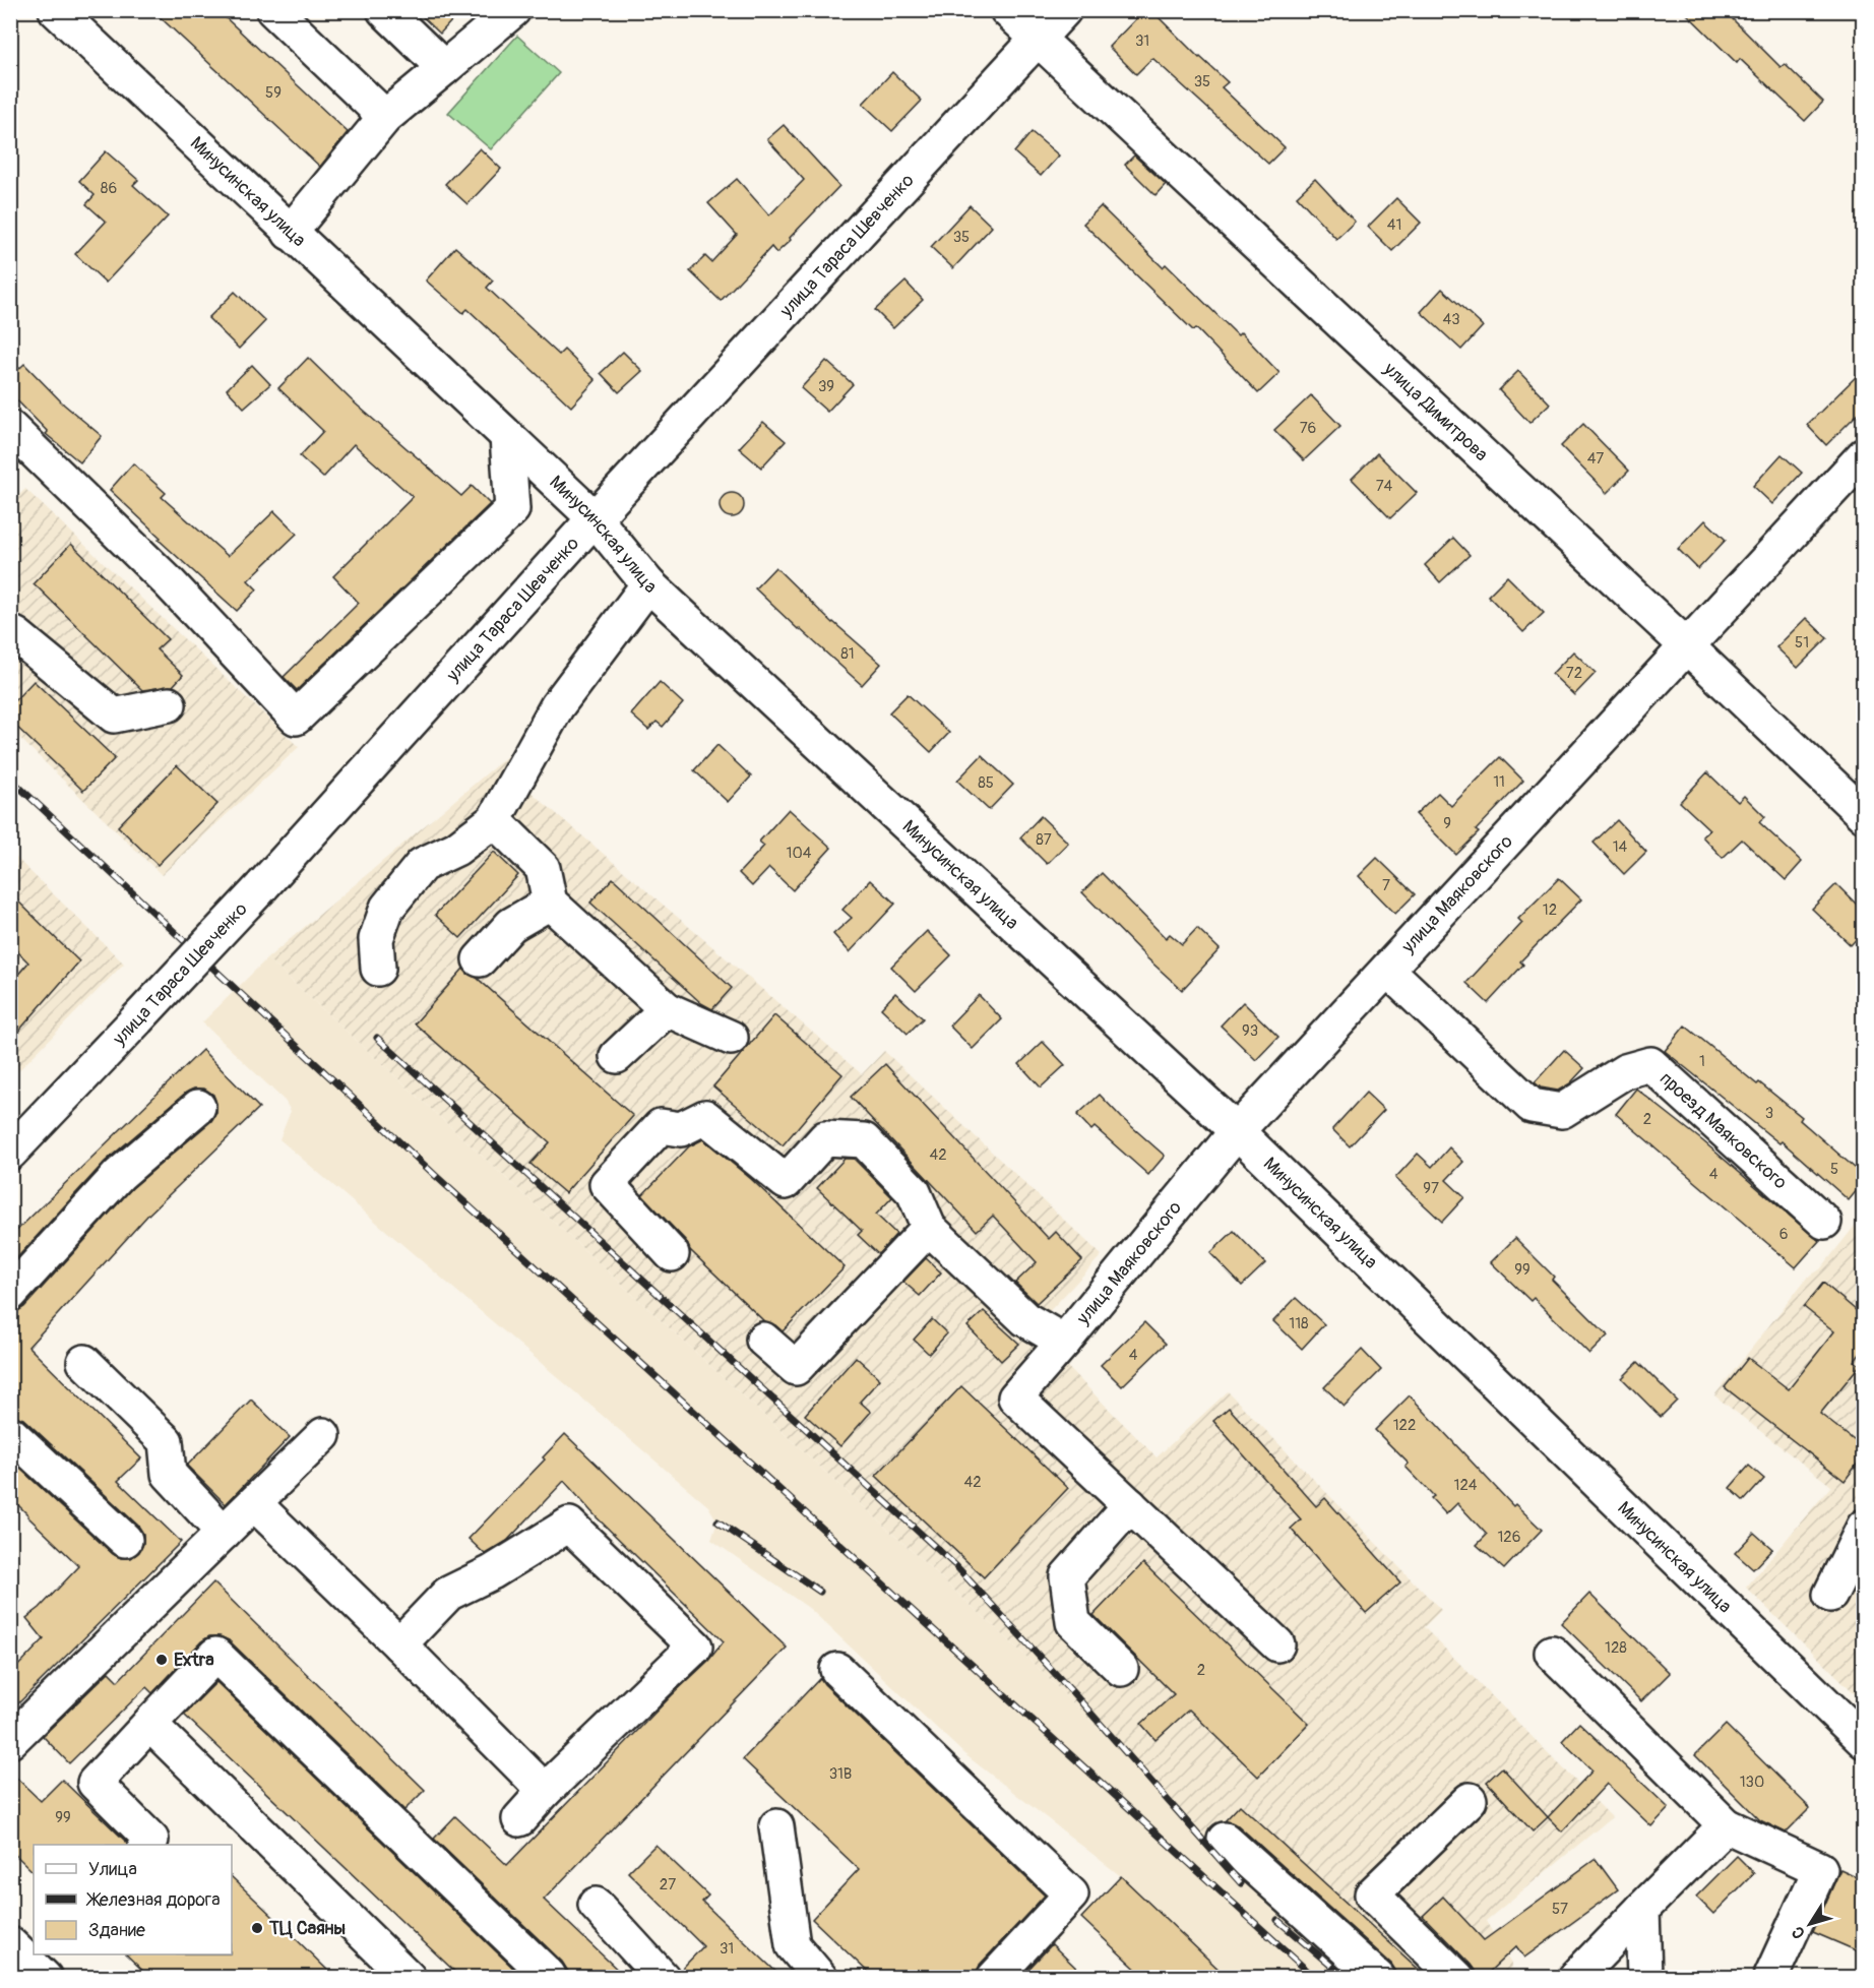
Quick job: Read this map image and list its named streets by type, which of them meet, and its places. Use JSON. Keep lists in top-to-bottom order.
{
  "streets": {
    "street": [
      "Минусинская улица",
      "улица Тараса Шевченко",
      "улица Димитрова",
      "улица Маяковского",
      "проезд Маяковского"
    ]
  },
  "crossings": [
    ["Минусинская улица", "улица Тараса Шевченко"],
    ["Минусинская улица", "улица Маяковского"],
    ["улица Тараса Шевченко", "улица Димитрова"],
    ["улица Димитрова", "улица Маяковского"],
    ["улица Маяковского", "проезд Маяковского"]
  ],
  "places": ["Extra", "ТЦ Саяны"],
  "house_numbers": [
    "31",
    "35",
    "59",
    "86",
    "41",
    "35",
    "43",
    "39",
    "76",
    "47",
    "74",
    "51",
    "81",
    "72",
    "11",
    "85",
    "9",
    "87",
    "14",
    "104",
    "7",
    "12",
    "93",
    "1",
    "3",
    "2",
    "42",
    "5",
    "4",
    "97",
    "6",
    "99",
    "118",
    "4",
    "122",
    "42",
    "124",
    "126",
    "128",
    "2",
    "31В",
    "130",
    "99",
    "27",
    "57",
    "31"
  ],
  "legend": ["Улица", "Железная дорога", "Здание"],
  "north": "bottom left"
}
